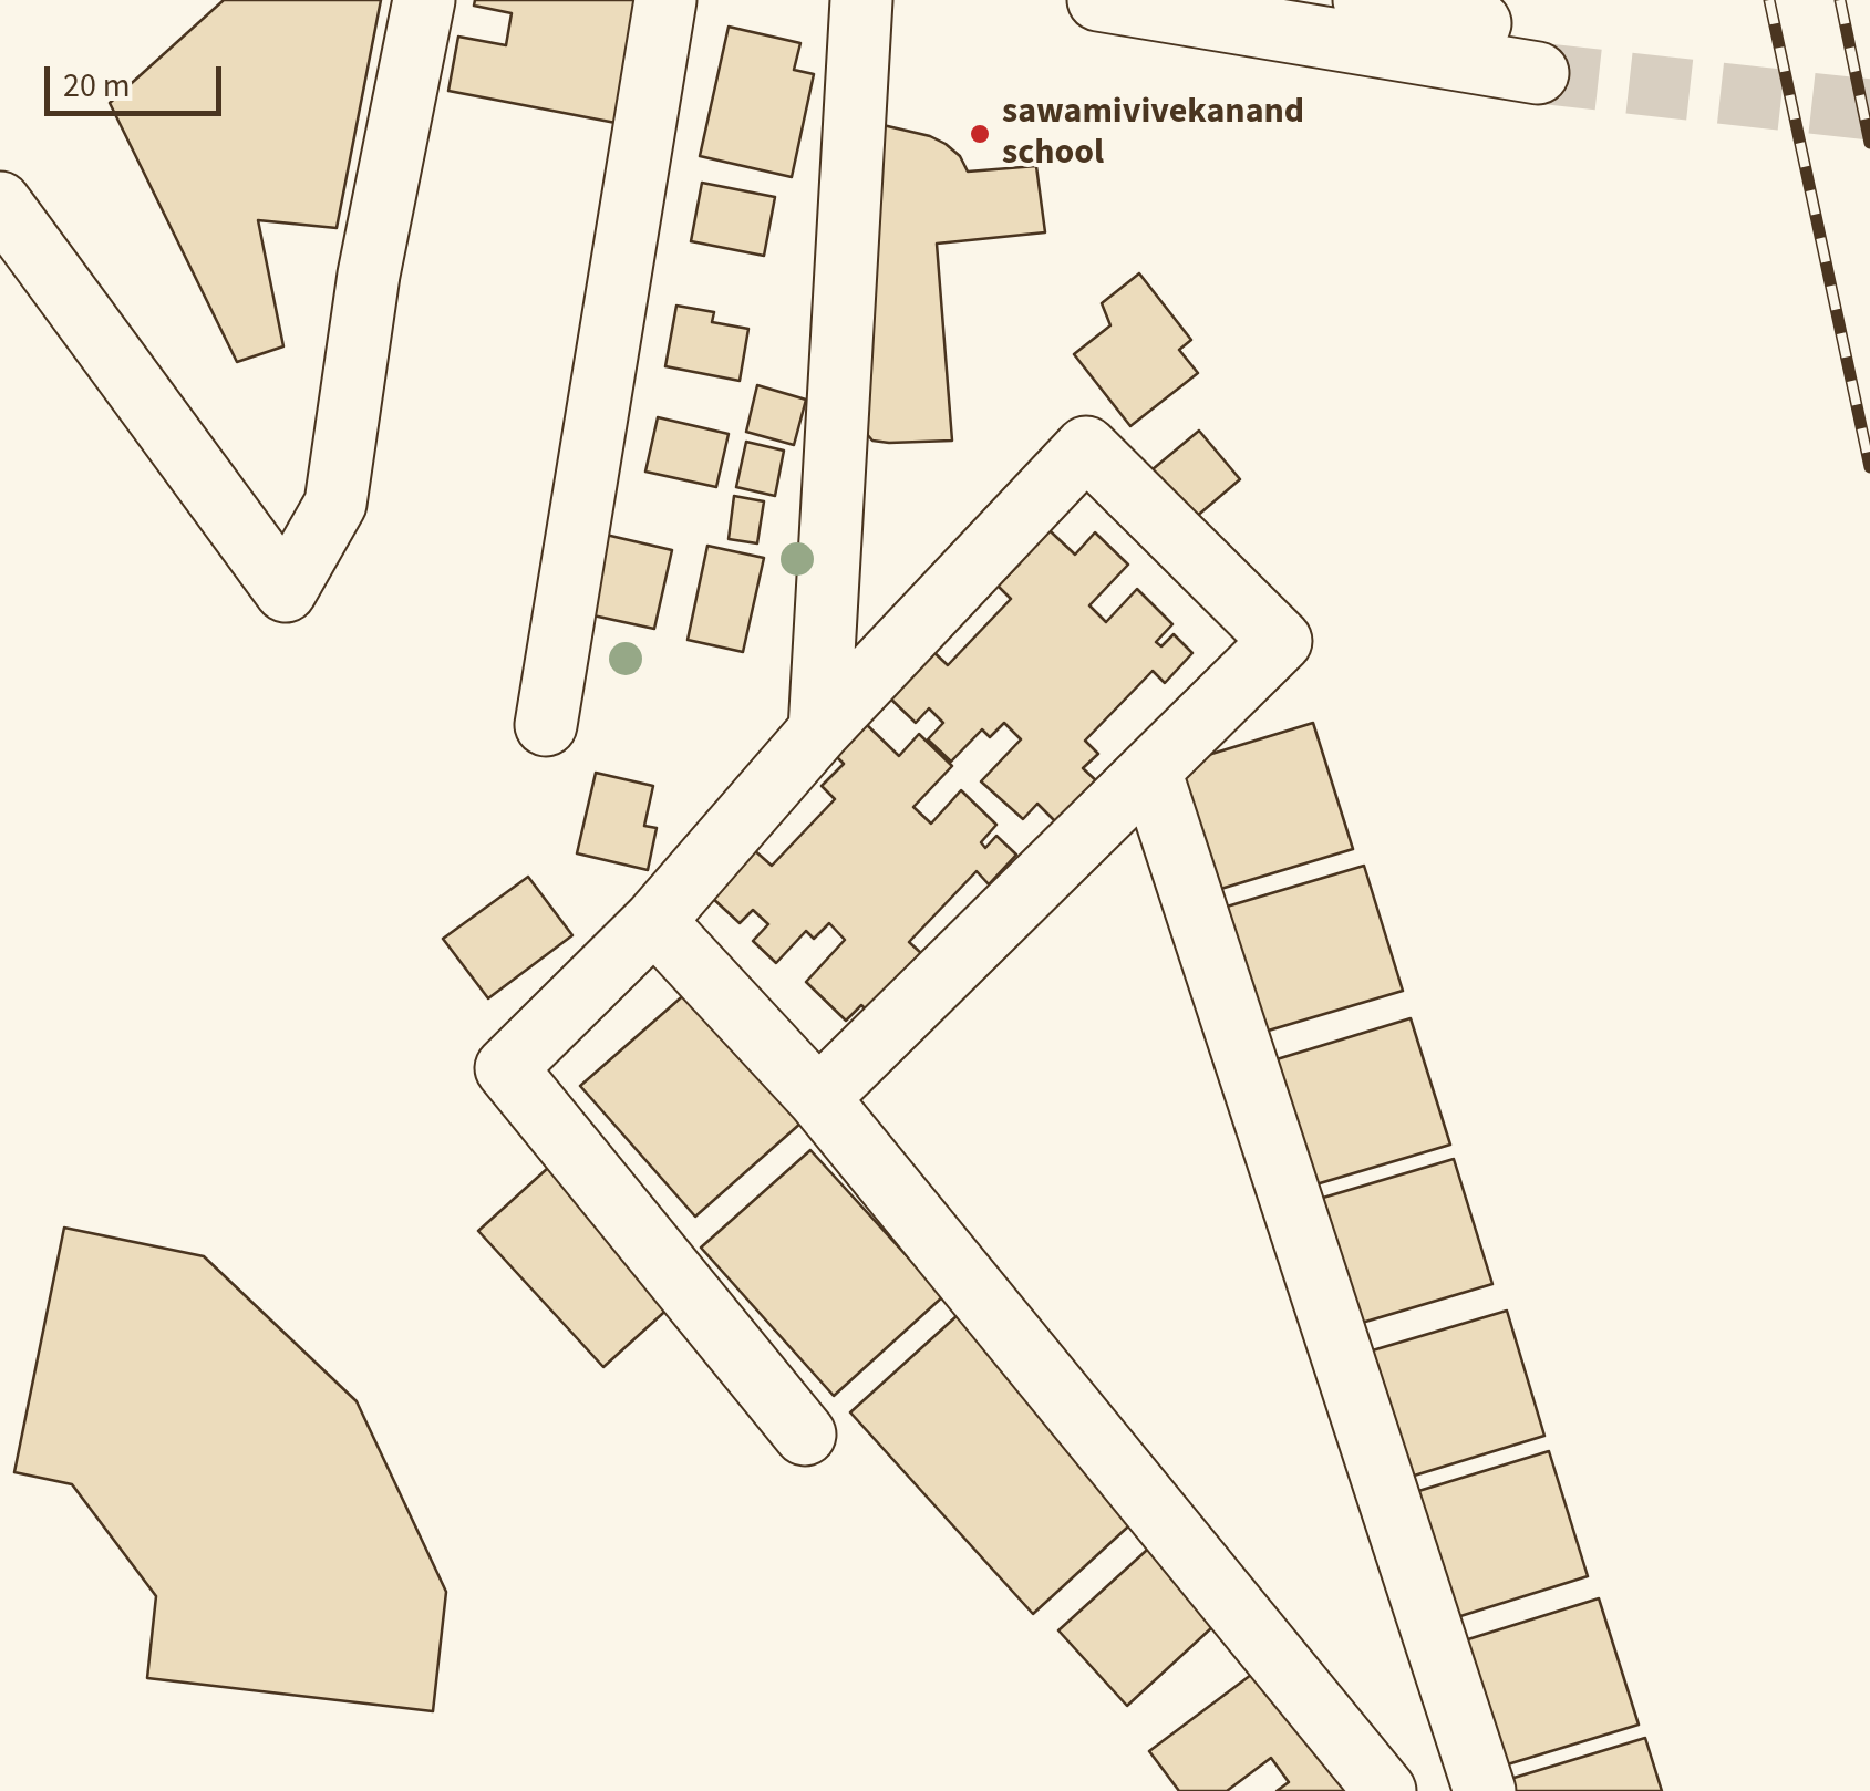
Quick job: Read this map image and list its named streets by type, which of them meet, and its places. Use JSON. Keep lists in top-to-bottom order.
{
  "places": ["sawamivivekanand school"],
  "scale_bar": "20 m"
}
